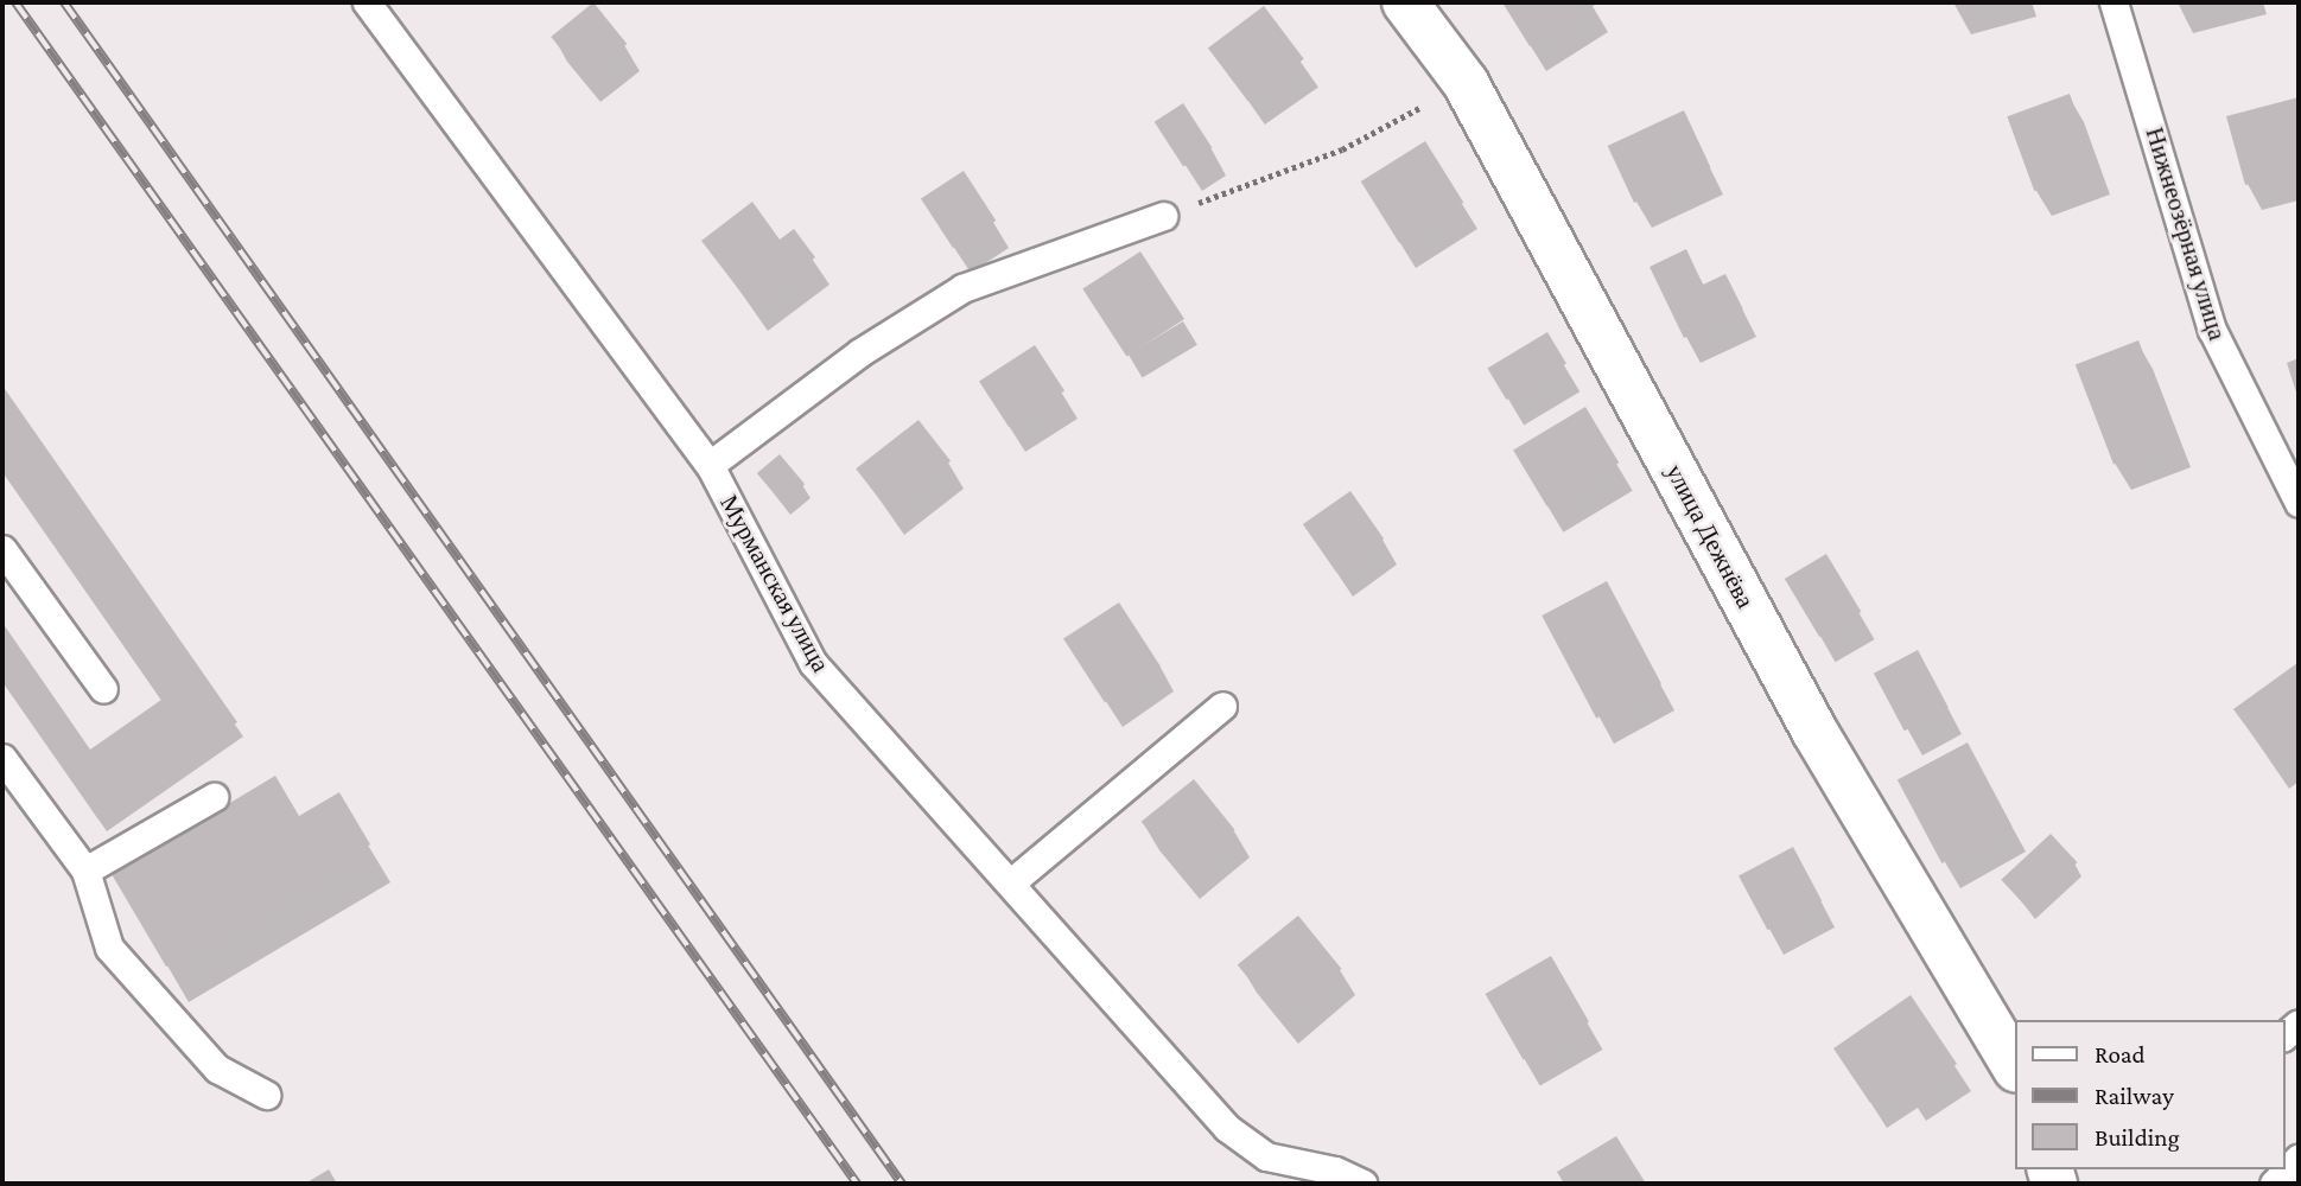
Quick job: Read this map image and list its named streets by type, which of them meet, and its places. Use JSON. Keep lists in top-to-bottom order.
{
  "streets": {
    "street": ["улица Дежнёва"],
    "lane": ["Нижнеозёрная улица", "Мурманская улица"]
  },
  "legend": ["Road", "Railway", "Building"]
}
